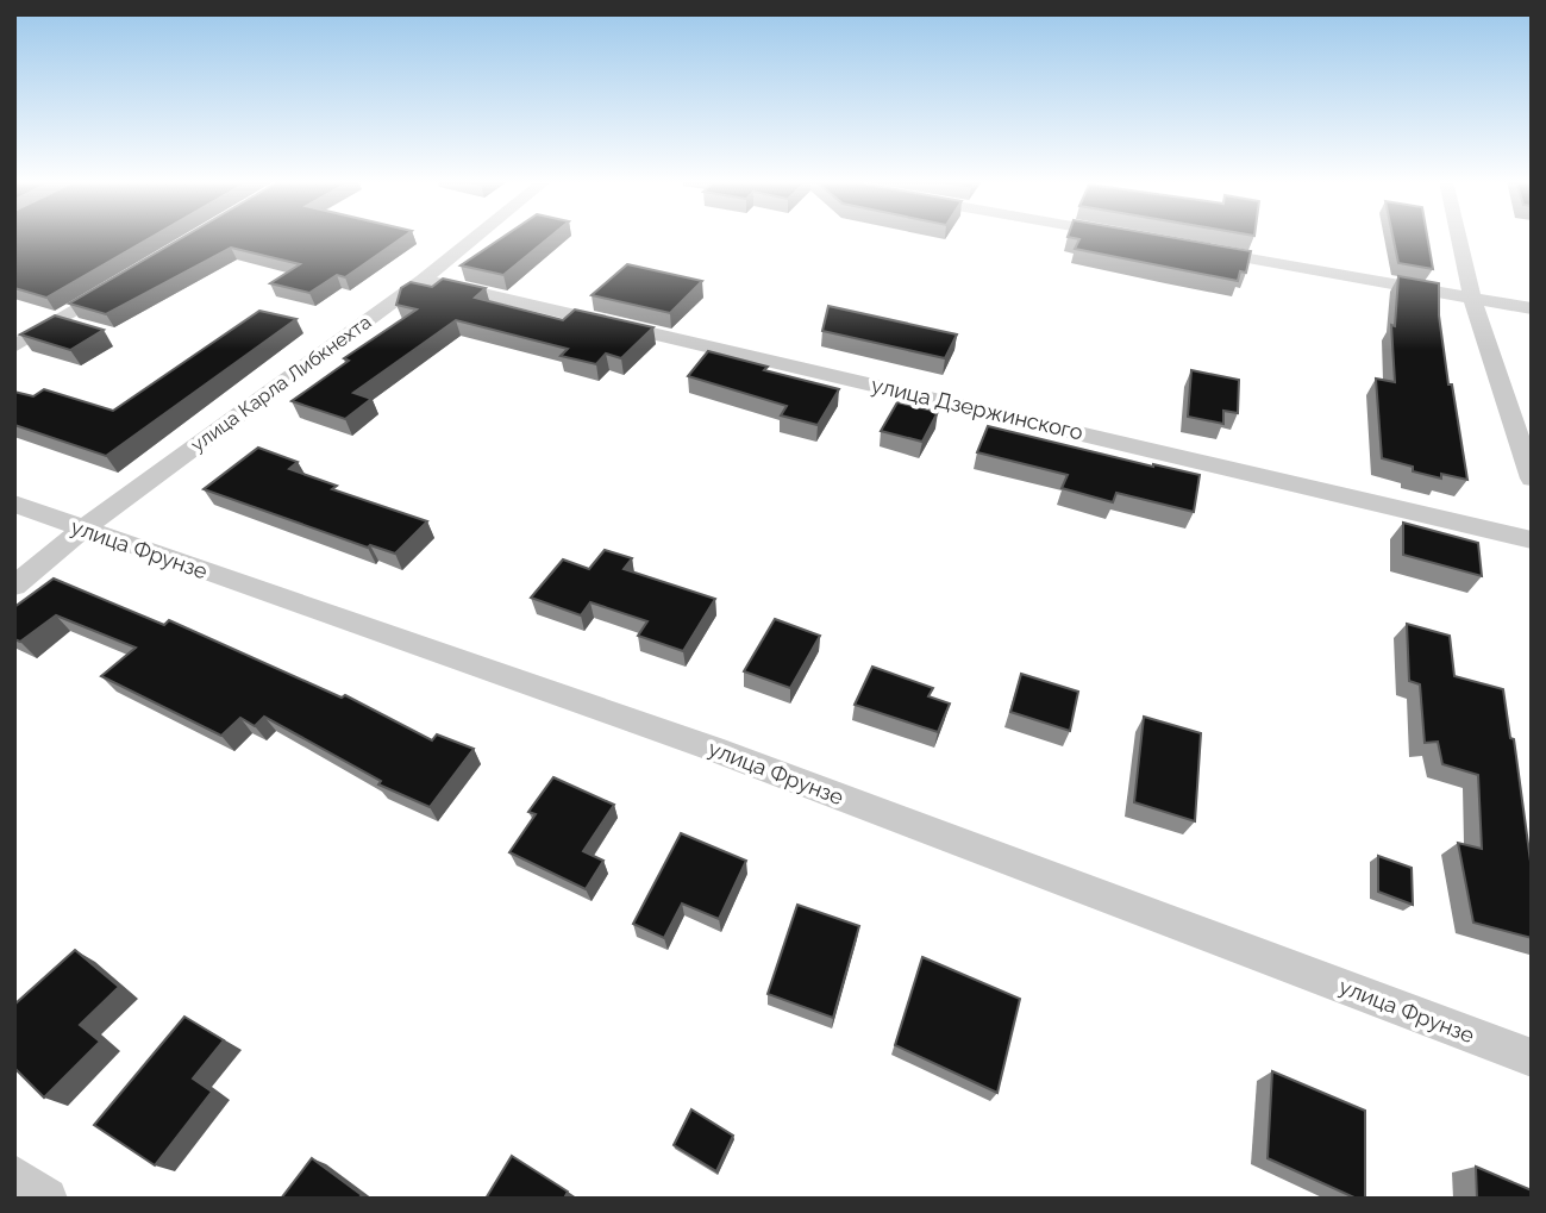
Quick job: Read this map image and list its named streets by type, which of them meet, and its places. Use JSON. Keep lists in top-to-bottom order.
{
  "streets": {
    "street": ["улица Карла Либкнехта", "улица Дзержинского", "улица Фрунзе"]
  },
  "crossings": [
    ["улица Карла Либкнехта", "улица Дзержинского"],
    ["улица Карла Либкнехта", "улица Фрунзе"]
  ]
}
